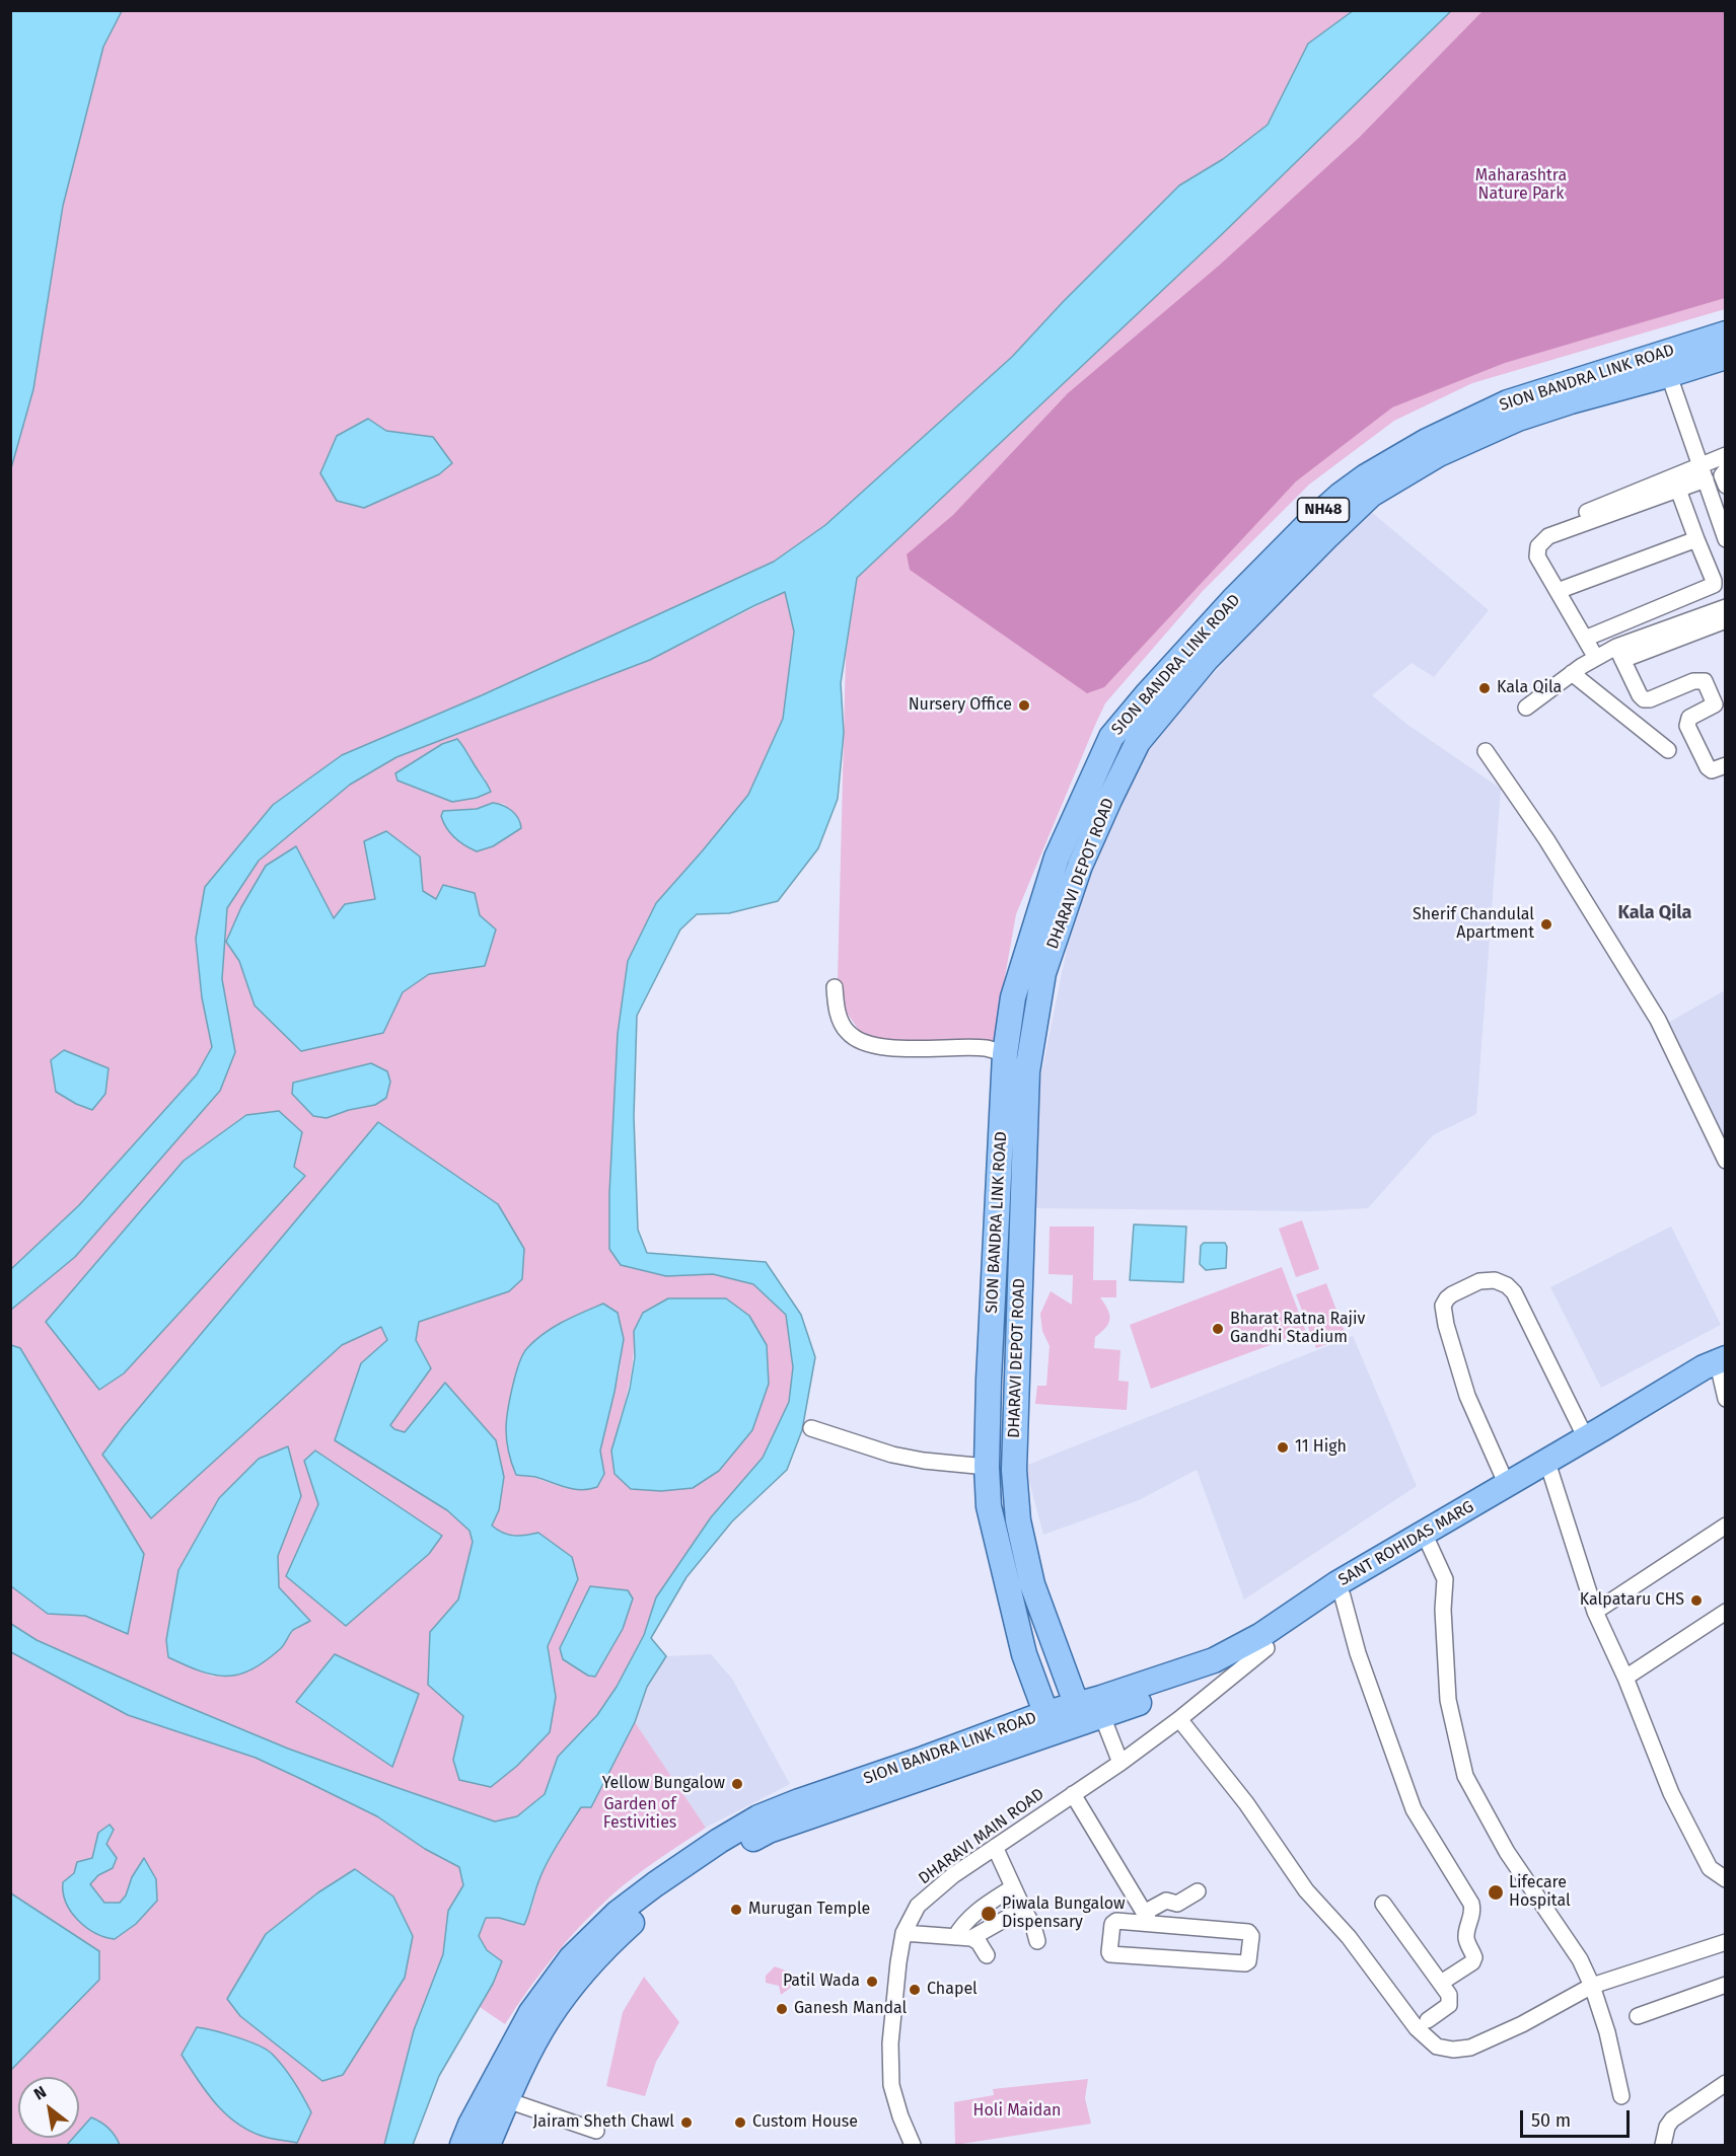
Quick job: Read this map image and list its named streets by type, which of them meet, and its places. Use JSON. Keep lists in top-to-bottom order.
{
  "streets": {
    "main road": [
      "SION BANDRA LINK ROAD",
      "NH48",
      "DHARAVI DEPOT ROAD",
      "SANT ROHIDAS MARG"
    ],
    "street": ["DHARAVI MAIN ROAD"]
  },
  "crossings": [
    ["SION BANDRA LINK ROAD", "DHARAVI DEPOT ROAD"],
    ["SION BANDRA LINK ROAD", "SANT ROHIDAS MARG"],
    ["DHARAVI DEPOT ROAD", "SANT ROHIDAS MARG"],
    ["SANT ROHIDAS MARG", "DHARAVI MAIN ROAD"]
  ],
  "districts": ["Kala Qila"],
  "parks": ["Maharashtra Nature Park", "Garden of Festivities", "Holi Maidan"],
  "places": [
    "Kala Qila",
    "Nursery Office",
    "Sherif Chandulal Apartment",
    "Bharat Ratna Rajiv Gandhi Stadium",
    "11 High",
    "Kalpataru CHS",
    "Yellow Bungalow",
    "Lifecare Hospital",
    "Murugan Temple",
    "Piwala Bungalow Dispensary",
    "Patil Wada",
    "Chapel",
    "Ganesh Mandal",
    "Jairam Sheth Chawl",
    "Custom House"
  ],
  "scale_bar": "50 m",
  "north": "top left"
}
